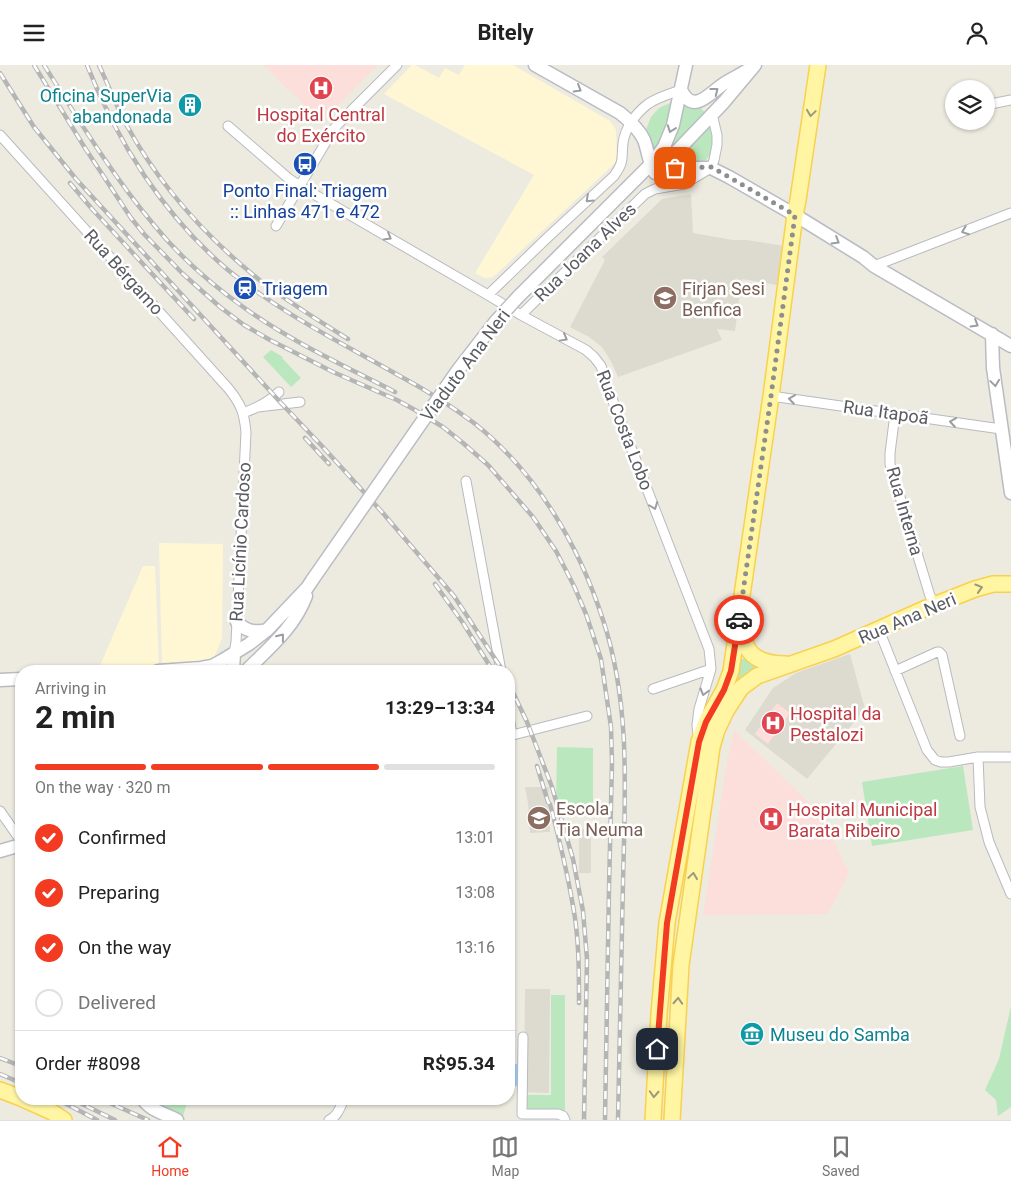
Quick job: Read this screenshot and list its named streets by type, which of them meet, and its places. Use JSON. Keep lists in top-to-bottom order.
{
  "streets": {
    "main road": ["Viaduto Ana Neri", "Rua Licínio Cardoso", "Rua Ana Neri"],
    "street": [
      "Rua Joana Alves",
      "Rua Bérgamo",
      "Rua Itapoã",
      "Rua Costa Lobo",
      "Rua Interna"
    ]
  },
  "crossings": [
    ["Rua Joana Alves", "Rua Costa Lobo"],
    ["Rua Bérgamo", "Rua Licínio Cardoso"],
    ["Viaduto Ana Neri", "Rua Licínio Cardoso"],
    ["Rua Itapoã", "Rua Interna"],
    ["Rua Interna", "Rua Ana Neri"]
  ],
  "one_way": ["Rua Itapoã", "Rua Costa Lobo", "Rua Ana Neri"],
  "places": {
    "hospital": ["Hospital Central do Exército", "Hospital da Pestalozi", "Hospital Municipal Barata Ribeiro"],
    "building": ["Oficina SuperVia abandonada"],
    "bus stop": ["Ponto Final: Triagem :: Linhas 471 e 472"],
    "station": ["Triagem"],
    "school or university": ["Firjan Sesi Benfica", "Escola Tia Neuma"],
    "museum": ["Museu do Samba"]
  },
  "page": {
    "header": "Bitely",
    "heading": ["2 min", "Arriving in", "13:29–13:34"],
    "panel": ["Order #8098", "R$95.34"],
    "bar": "On the way · 320 m",
    "list": [
      ["Confirmed", "13:01"],
      ["Preparing", "13:08"],
      ["On the way", "13:16"],
      "Delivered"
    ],
    "tabs": ["Home", "Map", "Saved"]
  }
}
